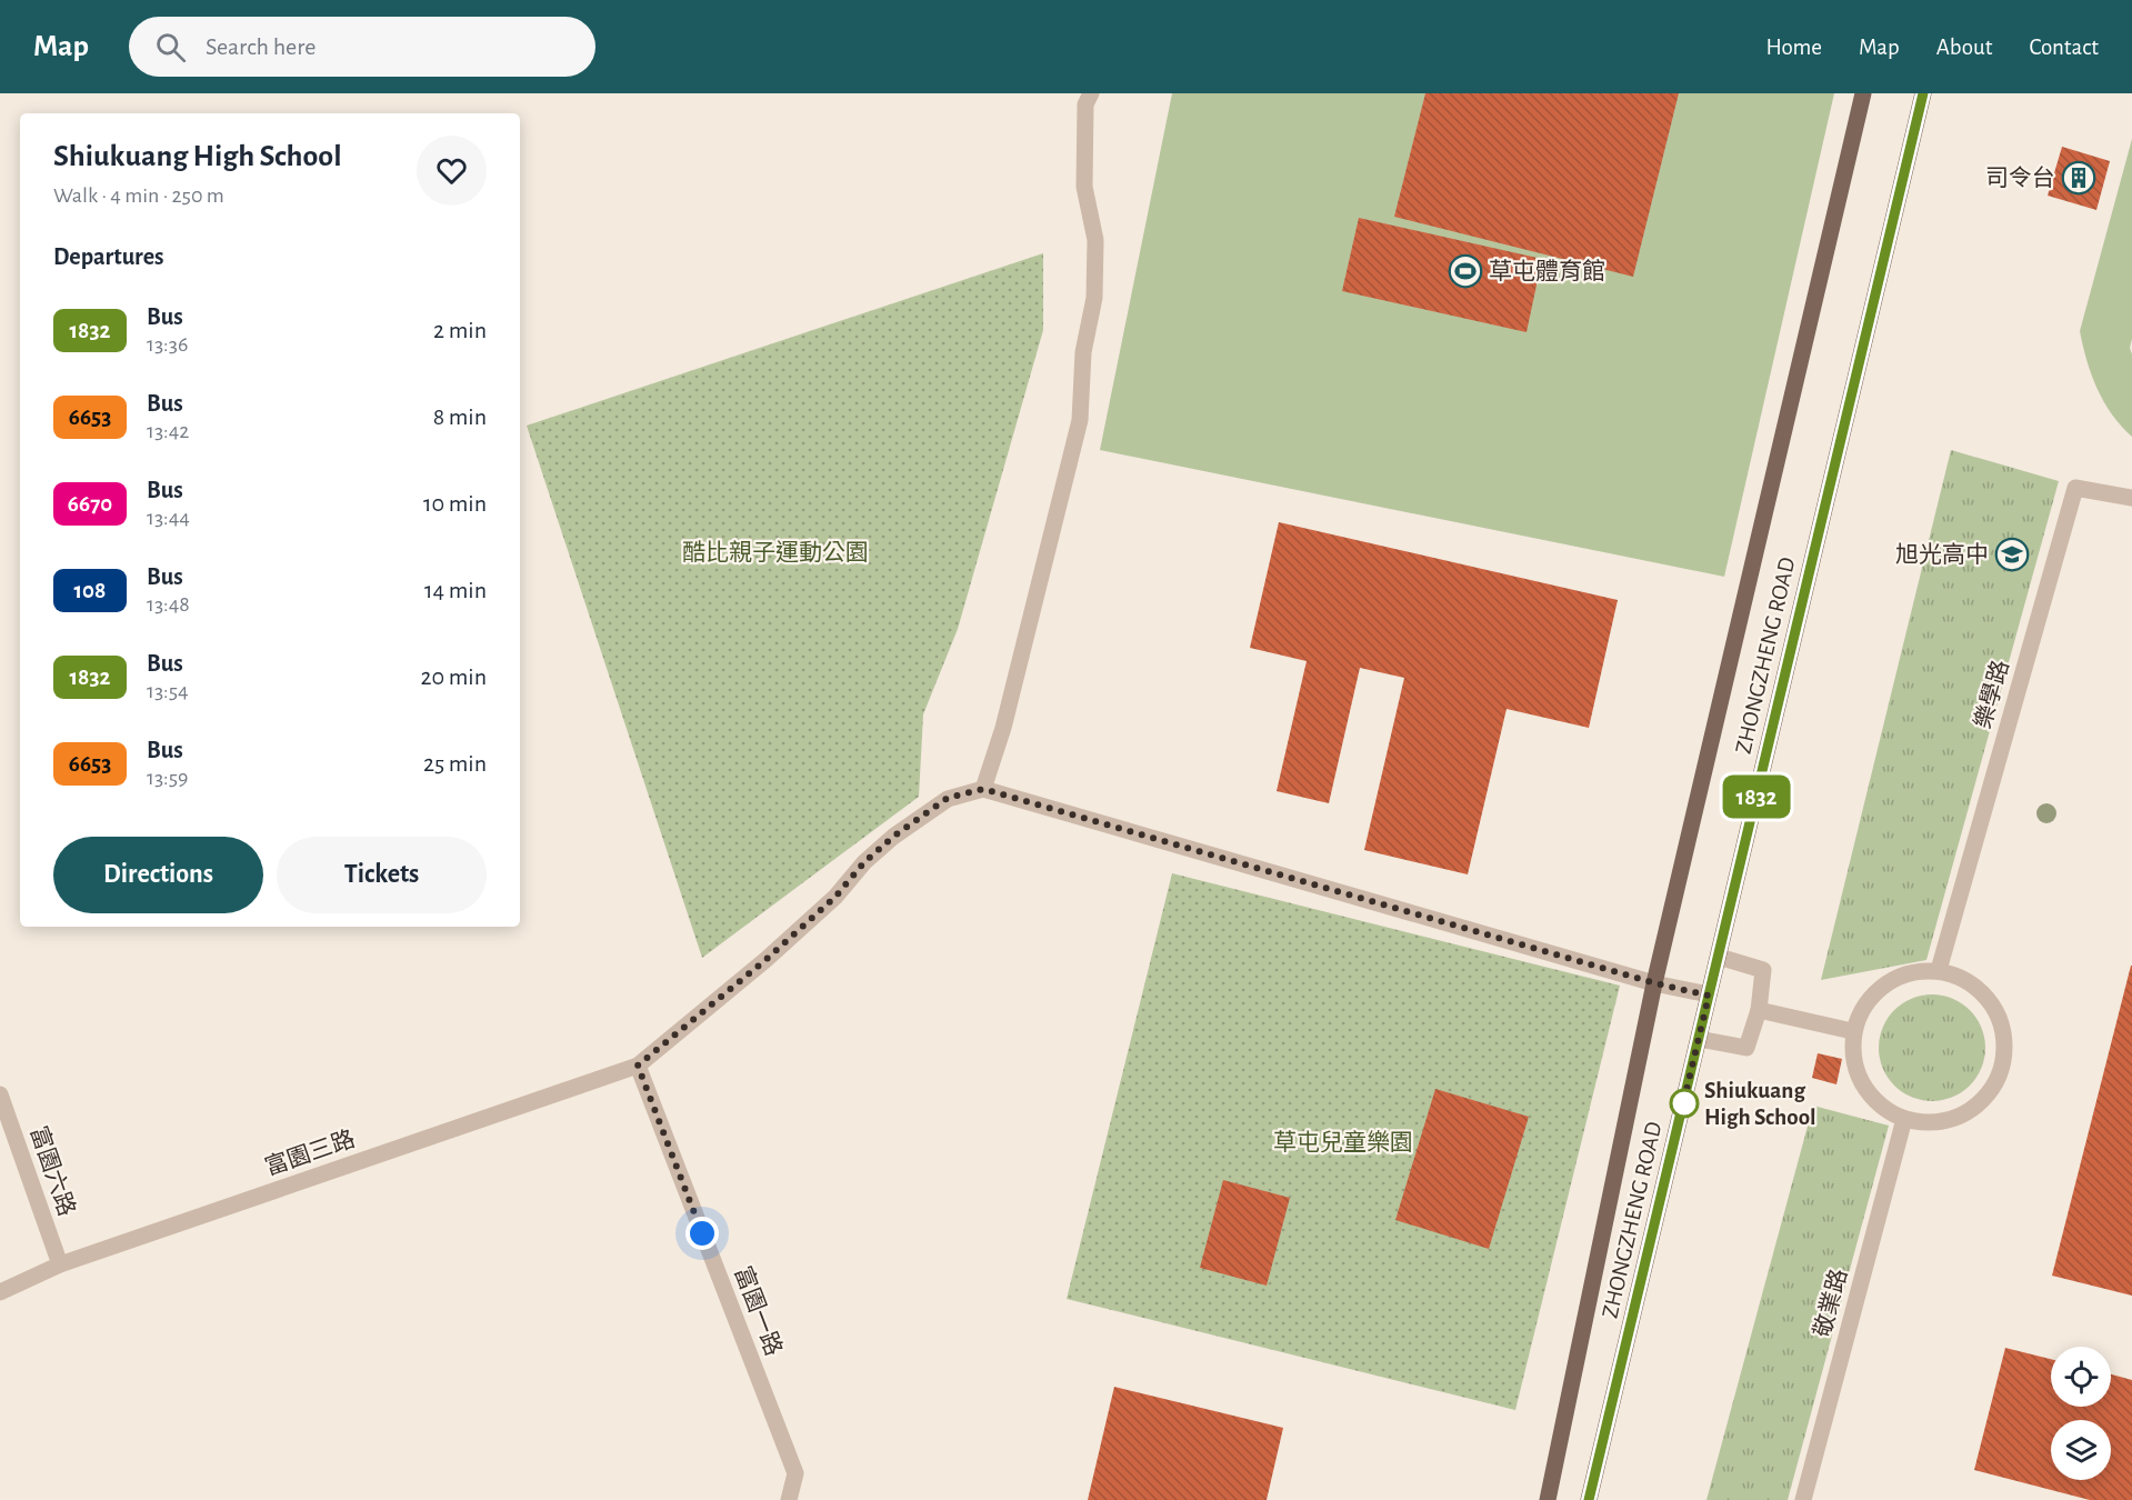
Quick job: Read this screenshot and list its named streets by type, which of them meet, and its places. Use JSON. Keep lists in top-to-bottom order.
{
  "streets": {
    "main road": ["ZHONGZHENG ROAD"],
    "street": [
      "樂學路",
      "富園三路",
      "富園六路",
      "敬業路",
      "富園一路"
    ]
  },
  "crossings": [
    ["樂學路", "敬業路"],
    ["富園三路", "富園六路"],
    ["富園三路", "富園一路"]
  ],
  "parks": ["酷比親子運動公園", "草屯兒童樂園"],
  "places": {
    "building": ["司令台"],
    "sports": ["草屯體育館"],
    "school or university": ["旭光高中"],
    "other": ["Shiukuang High School"]
  },
  "lines": ["bus line 1832"],
  "page": {
    "header": "Map",
    "search": "Search here",
    "nav": [
      "Home",
      "Map",
      "About",
      "Contact"
    ],
    "on_map": "1832",
    "heading": [
      ["Shiukuang High School", "Walk · 4 min · 250 m"],
      "Departures"
    ],
    "list": [
      {
        "mark": "1832",
        "name": "Bus",
        "note": "13:36",
        "value": "2 min"
      },
      {
        "mark": "6653",
        "name": "Bus",
        "note": "13:42",
        "value": "8 min"
      },
      {
        "mark": "6670",
        "name": "Bus",
        "note": "13:44",
        "value": "10 min"
      },
      {
        "mark": "108",
        "name": "Bus",
        "note": "13:48",
        "value": "14 min"
      },
      {
        "mark": "1832",
        "name": "Bus",
        "note": "13:54",
        "value": "20 min"
      },
      {
        "mark": "6653",
        "name": "Bus",
        "note": "13:59",
        "value": "25 min"
      }
    ],
    "buttons": ["Directions", "Tickets"]
  }
}
